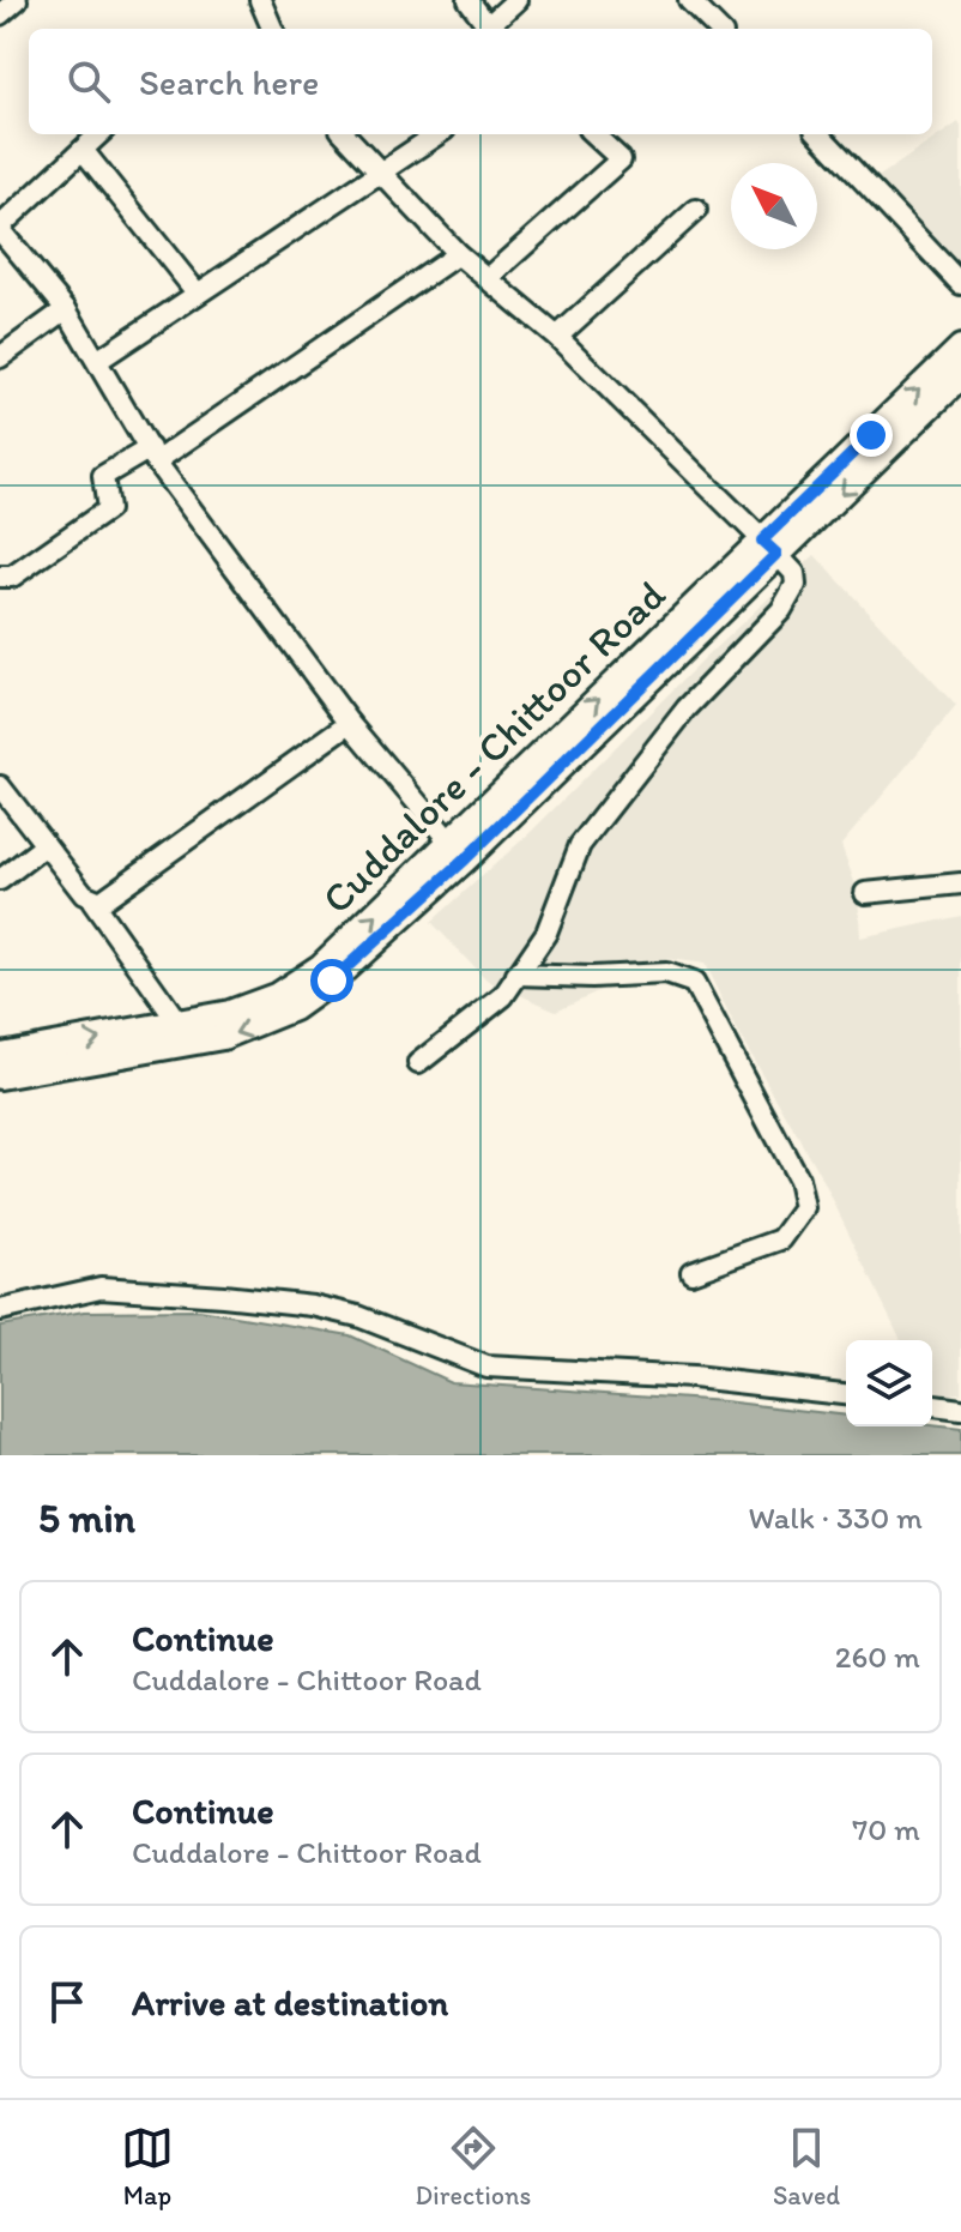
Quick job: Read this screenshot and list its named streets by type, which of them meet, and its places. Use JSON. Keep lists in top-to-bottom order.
{
  "streets": {
    "main road": ["Cuddalore - Chittoor Road"]
  },
  "north": "top left",
  "page": {
    "search": "Search here",
    "heading": ["5 min", "Walk · 330 m"],
    "list": [
      ["Continue", "Cuddalore - Chittoor Road", "260 m"],
      ["Continue", "Cuddalore - Chittoor Road", "70 m"],
      "Arrive at destination"
    ],
    "nav": ["Map", "Directions", "Saved"]
  }
}
